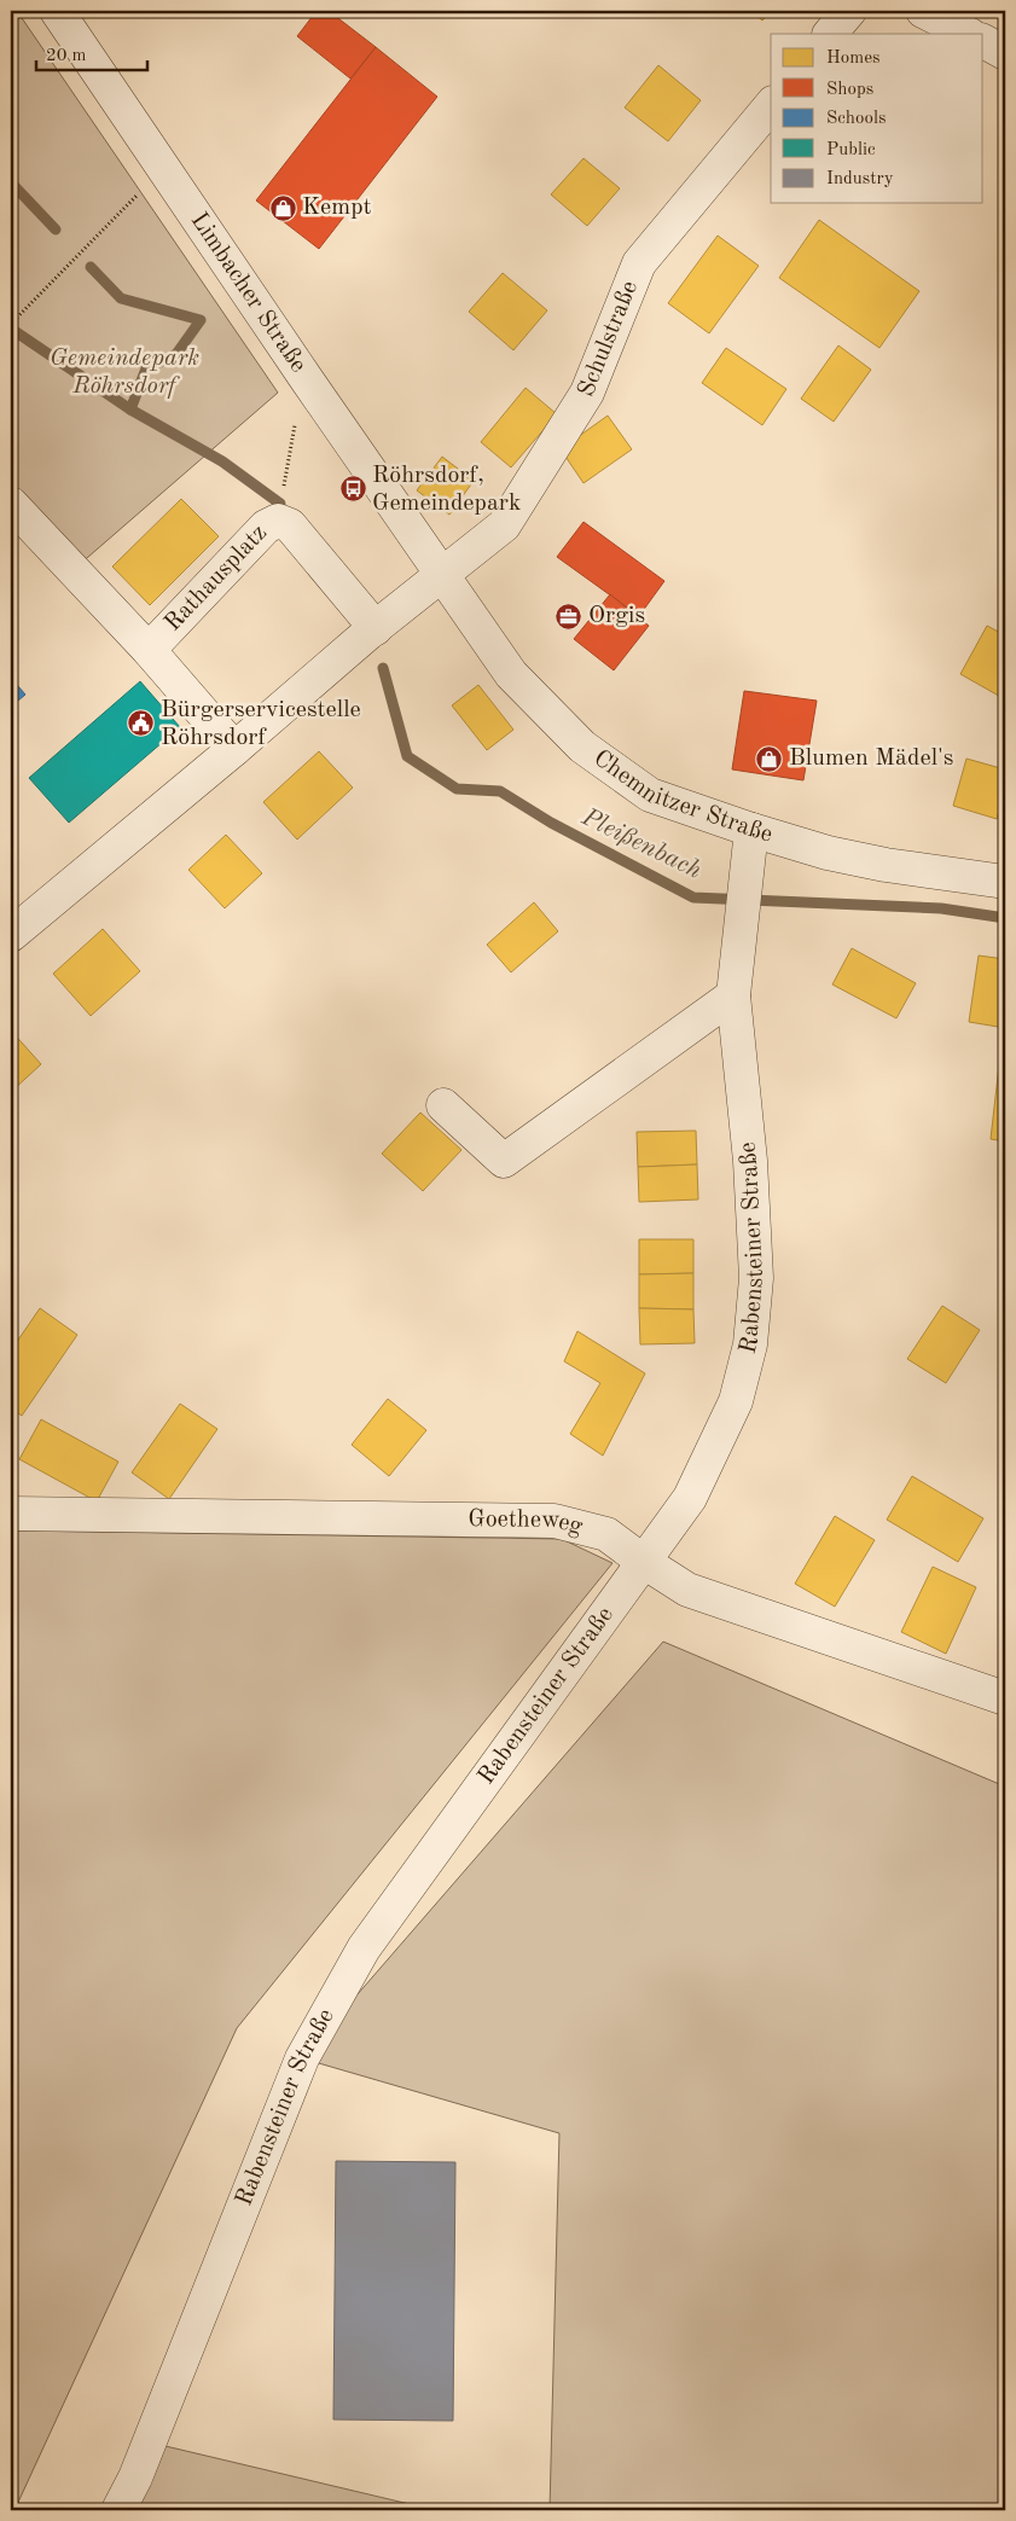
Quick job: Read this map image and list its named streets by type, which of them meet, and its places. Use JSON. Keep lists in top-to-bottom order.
{
  "streets": {
    "street": [
      "Limbacher Straße",
      "Schulstraße",
      "Rathausplatz",
      "Chemnitzer Straße",
      "Rabensteiner Straße",
      "Goetheweg"
    ]
  },
  "crossings": [
    ["Limbacher Straße", "Schulstraße"],
    ["Limbacher Straße", "Chemnitzer Straße"],
    ["Schulstraße", "Chemnitzer Straße"],
    ["Chemnitzer Straße", "Rabensteiner Straße"],
    ["Rabensteiner Straße", "Goetheweg"]
  ],
  "water": ["Pleißenbach"],
  "parks": ["Gemeindepark Röhrsdorf"],
  "places": {
    "shop": ["Kempt", "Blumen Mädel's"],
    "bus stop": ["Röhrsdorf, Gemeindepark"],
    "office": ["Orgis"],
    "public building": ["Bürgerservicestelle Röhrsdorf"]
  },
  "legend": [
    "Homes",
    "Shops",
    "Schools",
    "Public",
    "Industry"
  ],
  "scale_bar": "20 m"
}
